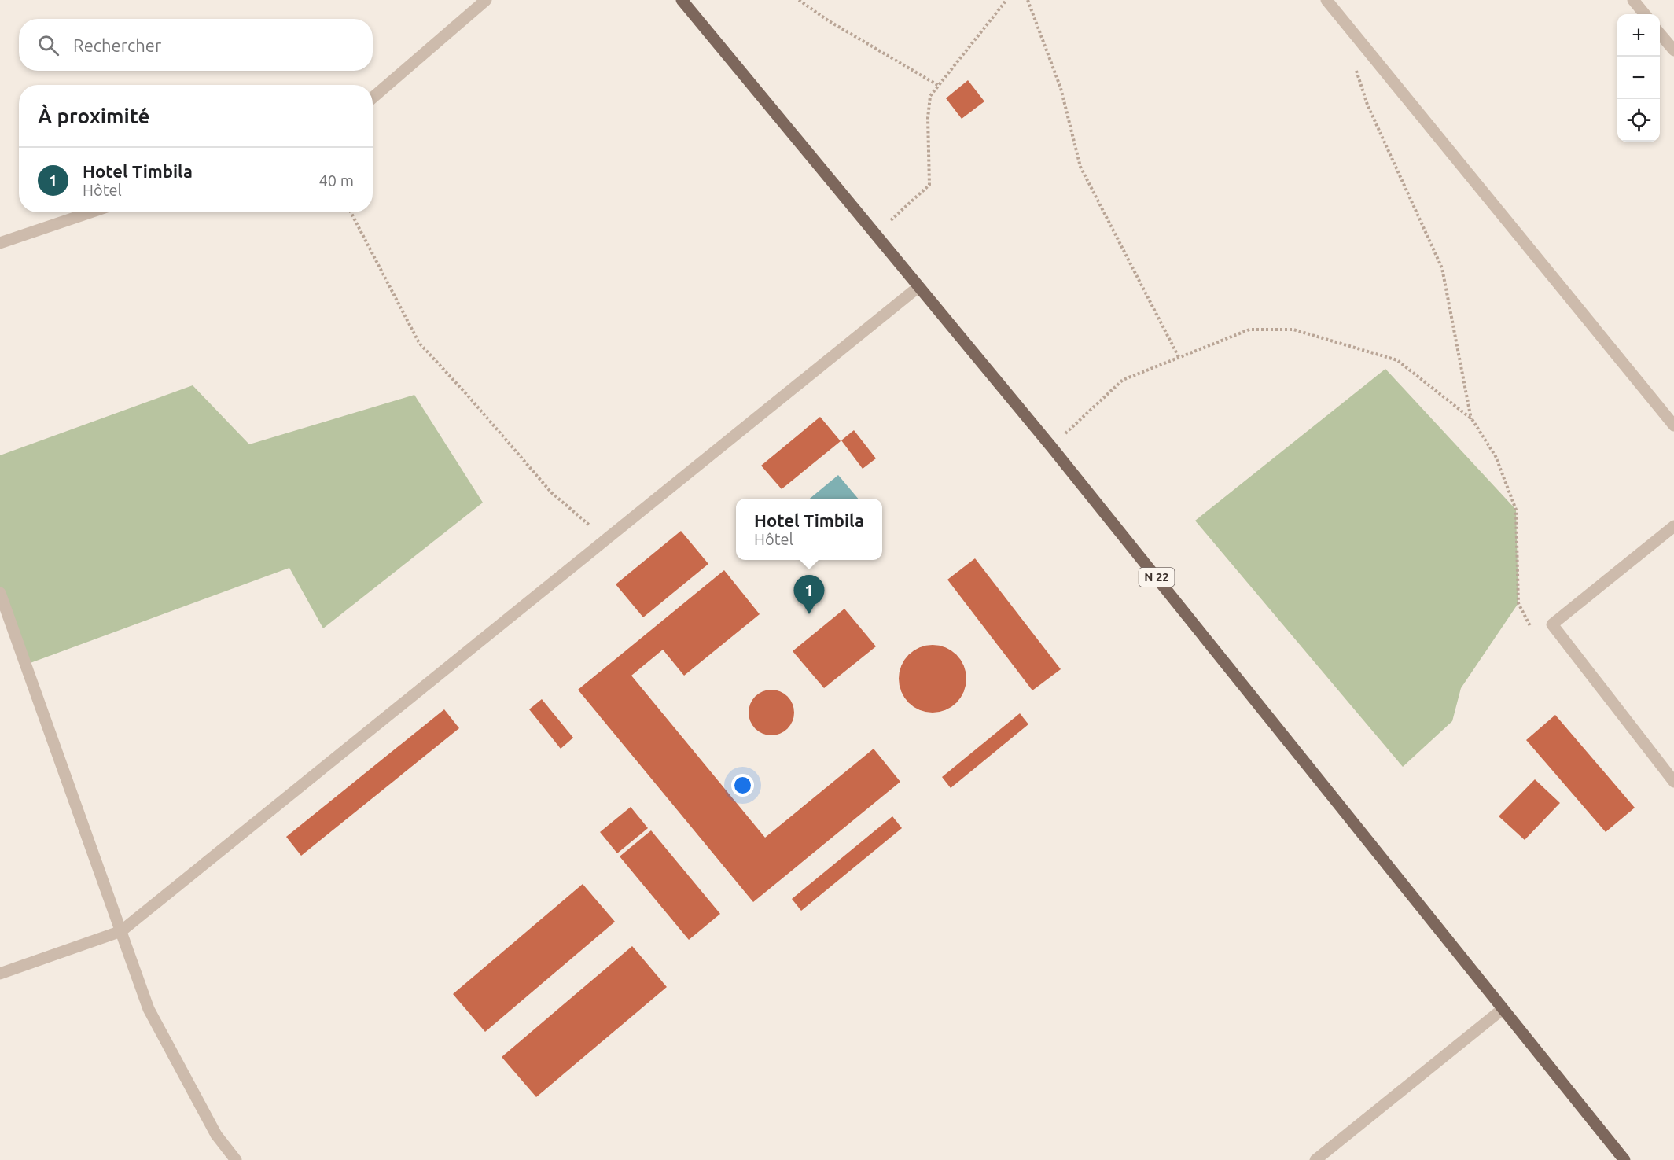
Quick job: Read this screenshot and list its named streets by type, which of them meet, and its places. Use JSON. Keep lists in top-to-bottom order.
{
  "streets": {
    "main road": ["N 22"]
  },
  "page": {
    "map_buttons": ["+", "−"],
    "search": "Rechercher",
    "heading": "À proximité",
    "list": [
      {
        "mark": "1",
        "name": "Hotel Timbila",
        "note": "Hôtel",
        "value": "40 m"
      }
    ],
    "popup": ["Hotel Timbila", "Hôtel"],
    "pins": "1"
  }
}
